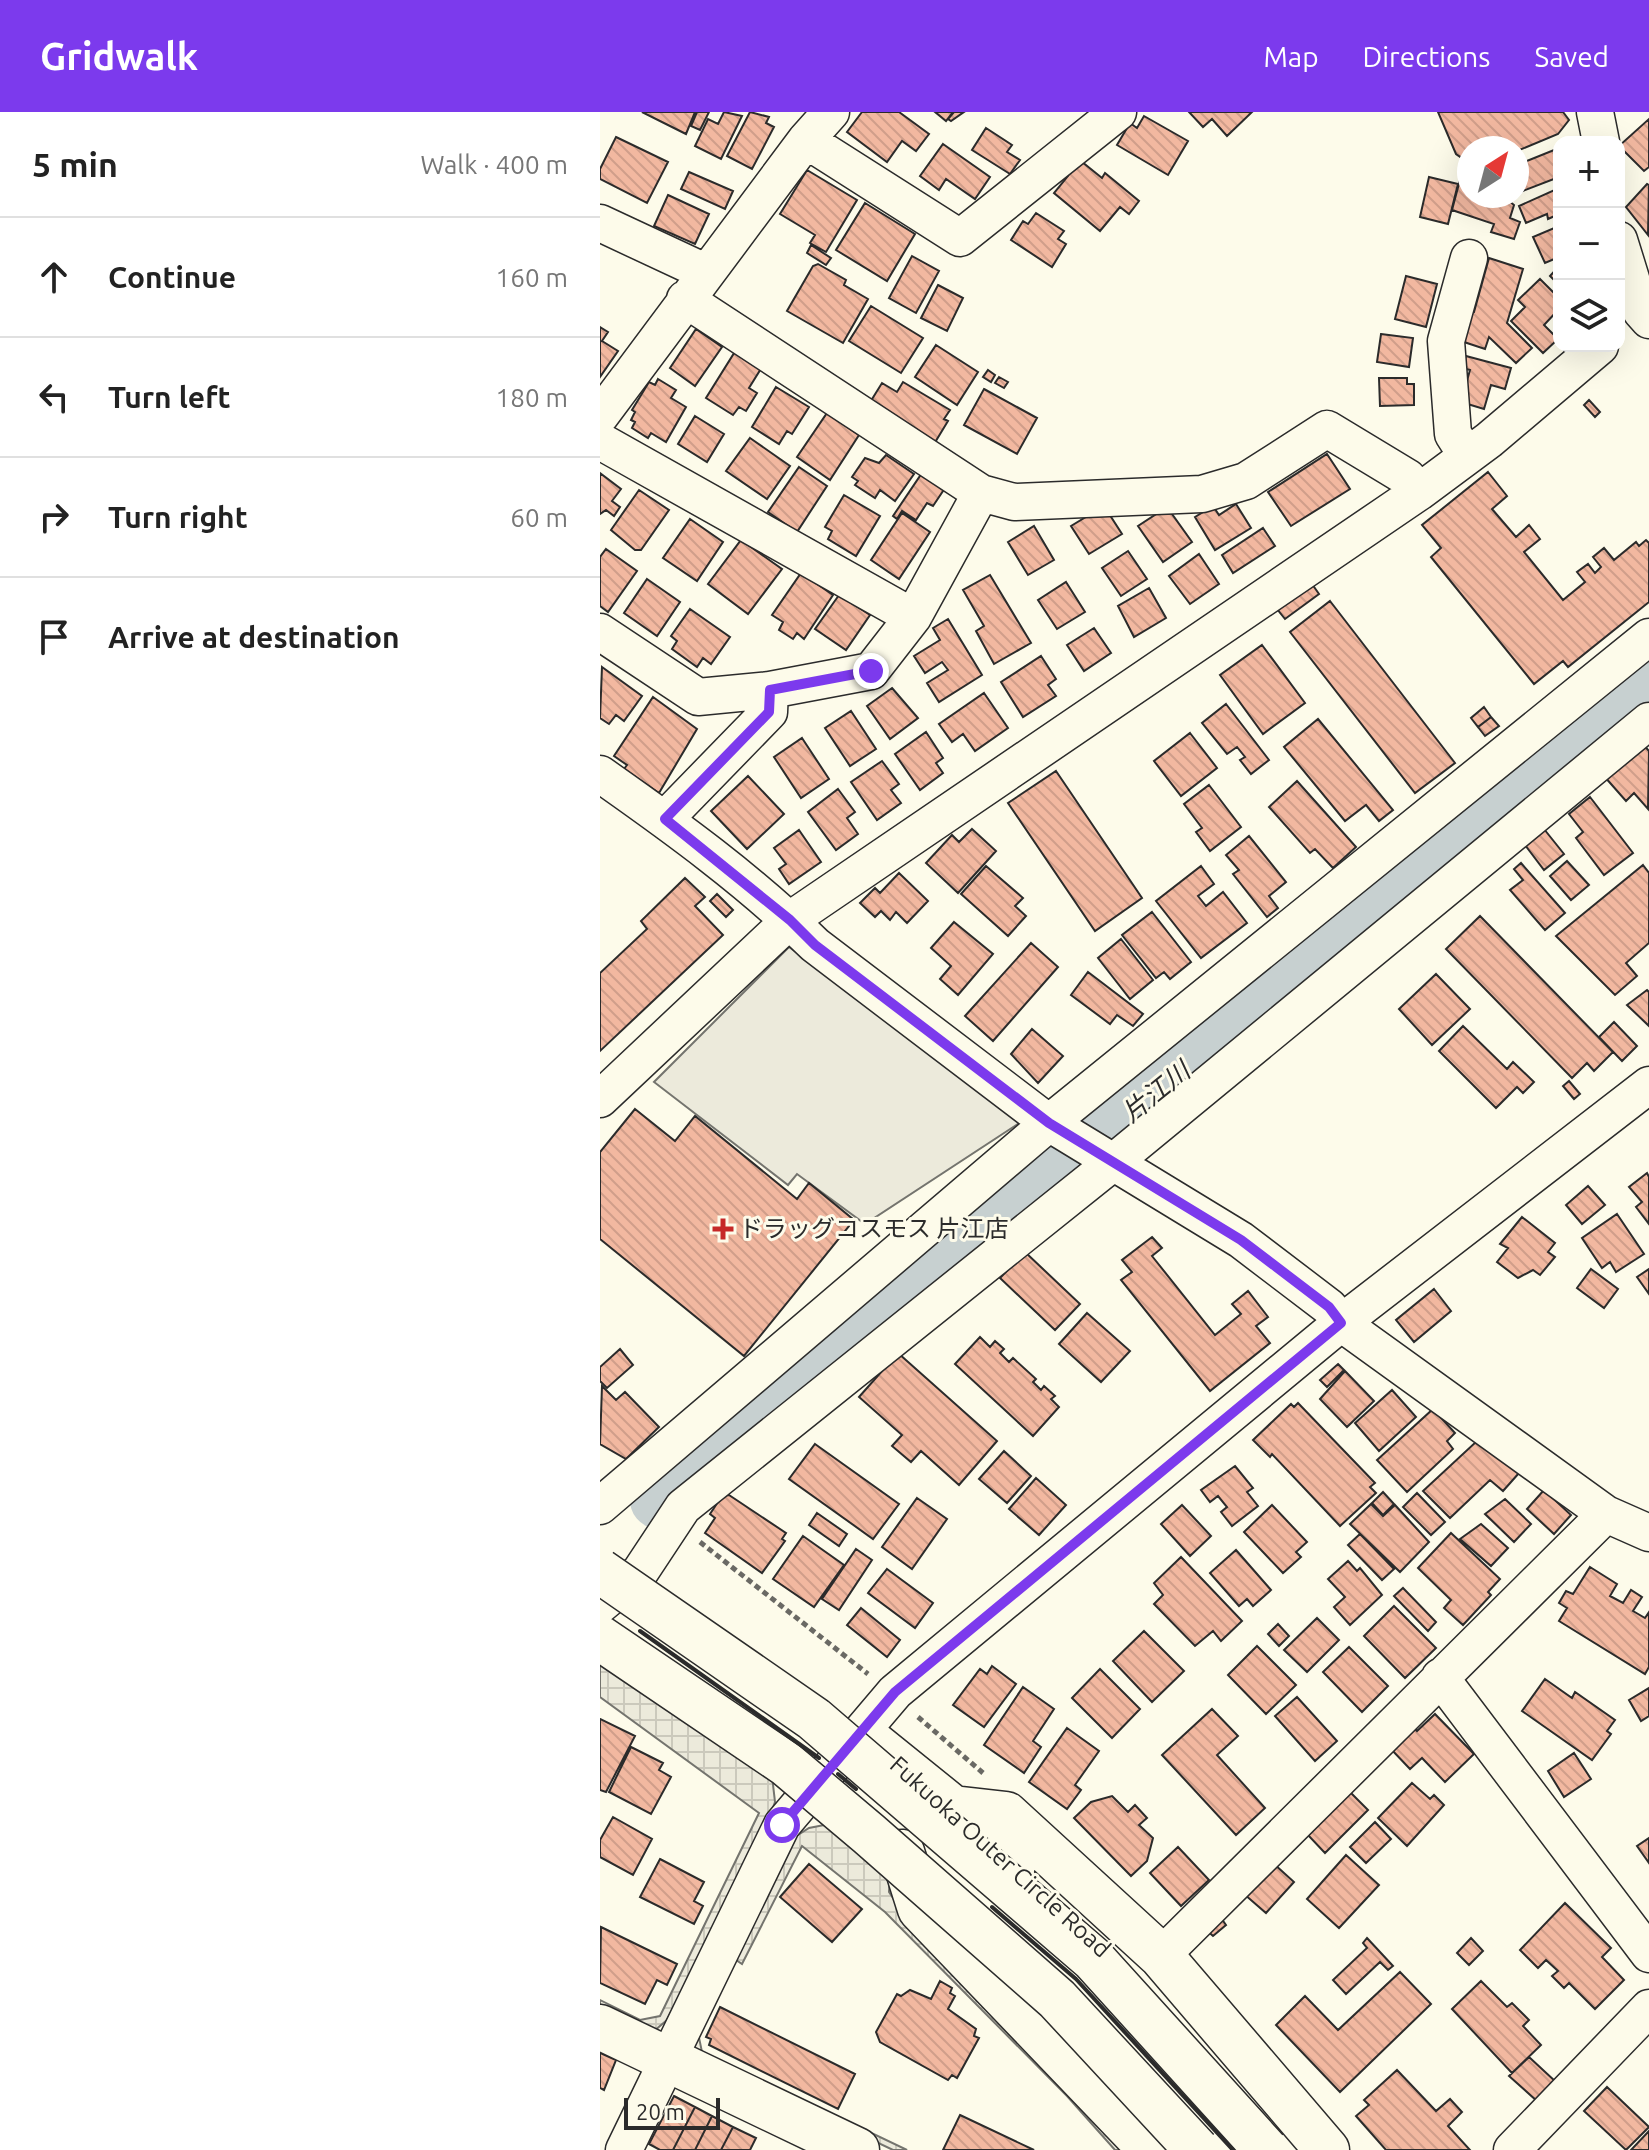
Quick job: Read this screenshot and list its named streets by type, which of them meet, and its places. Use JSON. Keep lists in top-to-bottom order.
{
  "streets": {
    "main road": ["Fukuoka Outer Circle Road"]
  },
  "water": ["片江川"],
  "places": {
    "health": ["ドラッグコスモス 片江店"]
  },
  "scale_bar": "20 m",
  "north": "top right",
  "page": {
    "header": "Gridwalk",
    "nav": ["Map", "Directions", "Saved"],
    "heading": ["5 min", "Walk · 400 m"],
    "map_buttons": ["+", "−"],
    "list": [
      ["Continue", "160 m"],
      ["Turn left", "180 m"],
      ["Turn right", "60 m"],
      "Arrive at destination"
    ],
    "scale": "20 m"
  }
}
